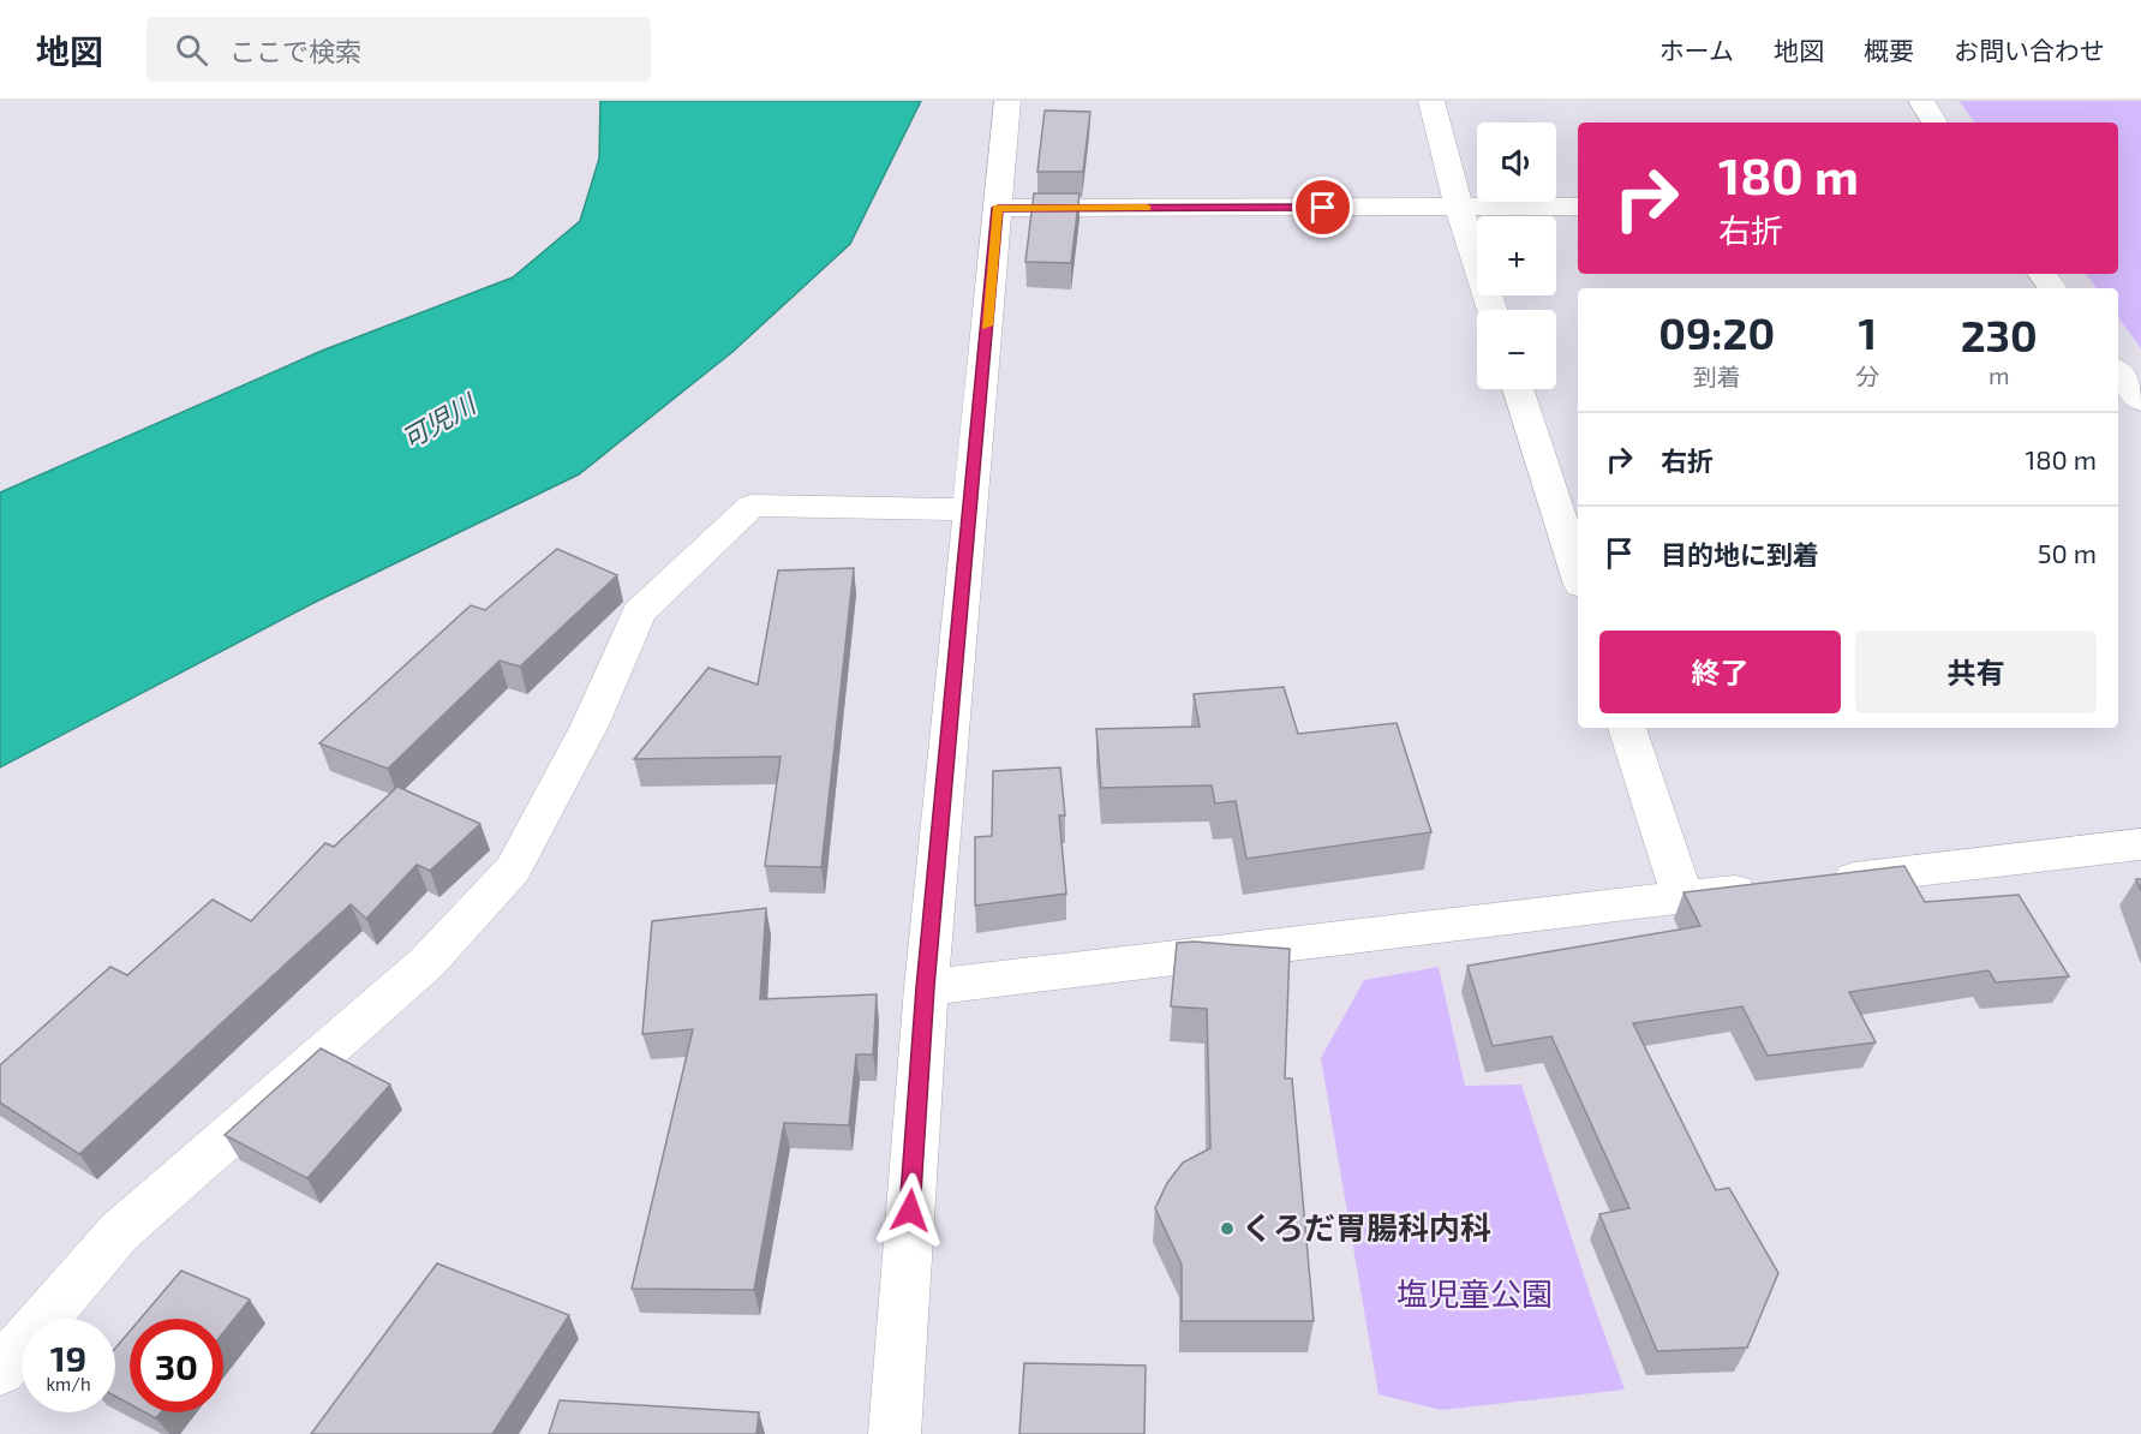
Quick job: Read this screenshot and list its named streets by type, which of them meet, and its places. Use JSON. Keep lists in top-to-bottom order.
{
  "water": ["可児川"],
  "parks": ["塩児童公園"],
  "places": ["くろだ胃腸科内科"],
  "page": {
    "header": "地図",
    "search": "ここで検索",
    "nav": [
      "ホーム",
      "地図",
      "概要",
      "お問い合わせ"
    ],
    "map_buttons": ["+", "−"],
    "turn": ["180 m", "右折"],
    "eta": [
      "09:20",
      "到着",
      "1",
      "分",
      "230",
      "m"
    ],
    "list": [
      {
        "name": "右折",
        "value": "180 m"
      },
      {
        "name": "目的地に到着",
        "value": "50 m"
      }
    ],
    "buttons": ["終了", "共有"],
    "speed": "19 km/h",
    "limit": "30"
  }
}
